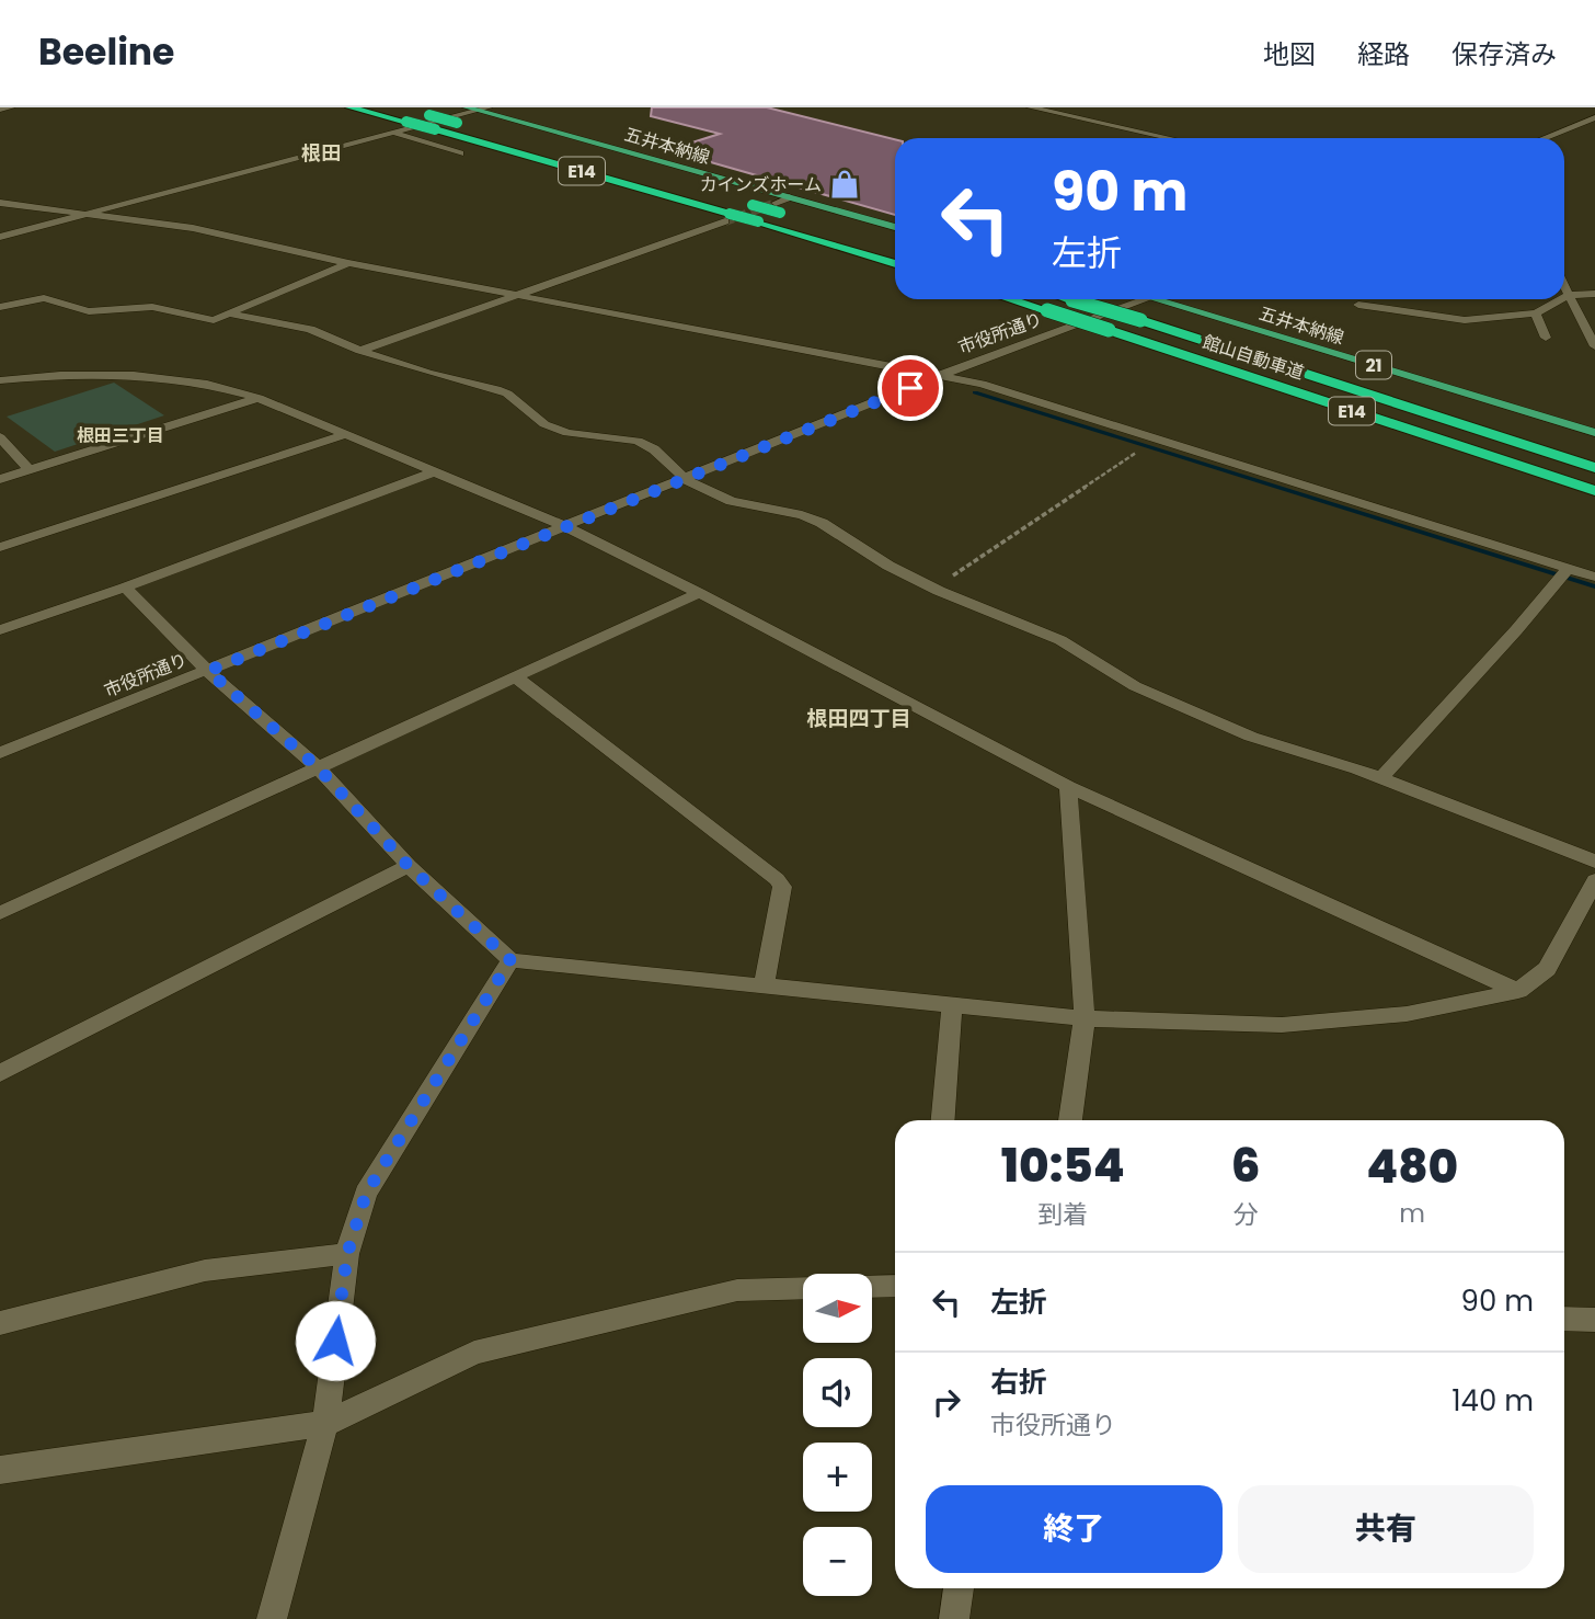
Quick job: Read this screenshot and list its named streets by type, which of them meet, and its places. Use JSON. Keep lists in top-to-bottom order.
{
  "streets": {
    "highway": ["E14", "館山自動車道"],
    "main road": ["五井本納線", "21"],
    "street": ["市役所通り"]
  },
  "districts": ["根田", "根田三丁目", "根田四丁目"],
  "places": {
    "shop": ["カインズホーム"]
  },
  "north": "right",
  "page": {
    "header": "Beeline",
    "nav": ["地図", "経路", "保存済み"],
    "turn": ["90 m", "左折"],
    "eta": [
      "10:54",
      "到着",
      "6",
      "分",
      "480",
      "m"
    ],
    "list": [
      {
        "name": "左折",
        "value": "90 m"
      },
      {
        "name": "右折",
        "note": "市役所通り",
        "value": "140 m"
      }
    ],
    "map_buttons": ["+", "−"],
    "buttons": ["終了", "共有"]
  }
}
